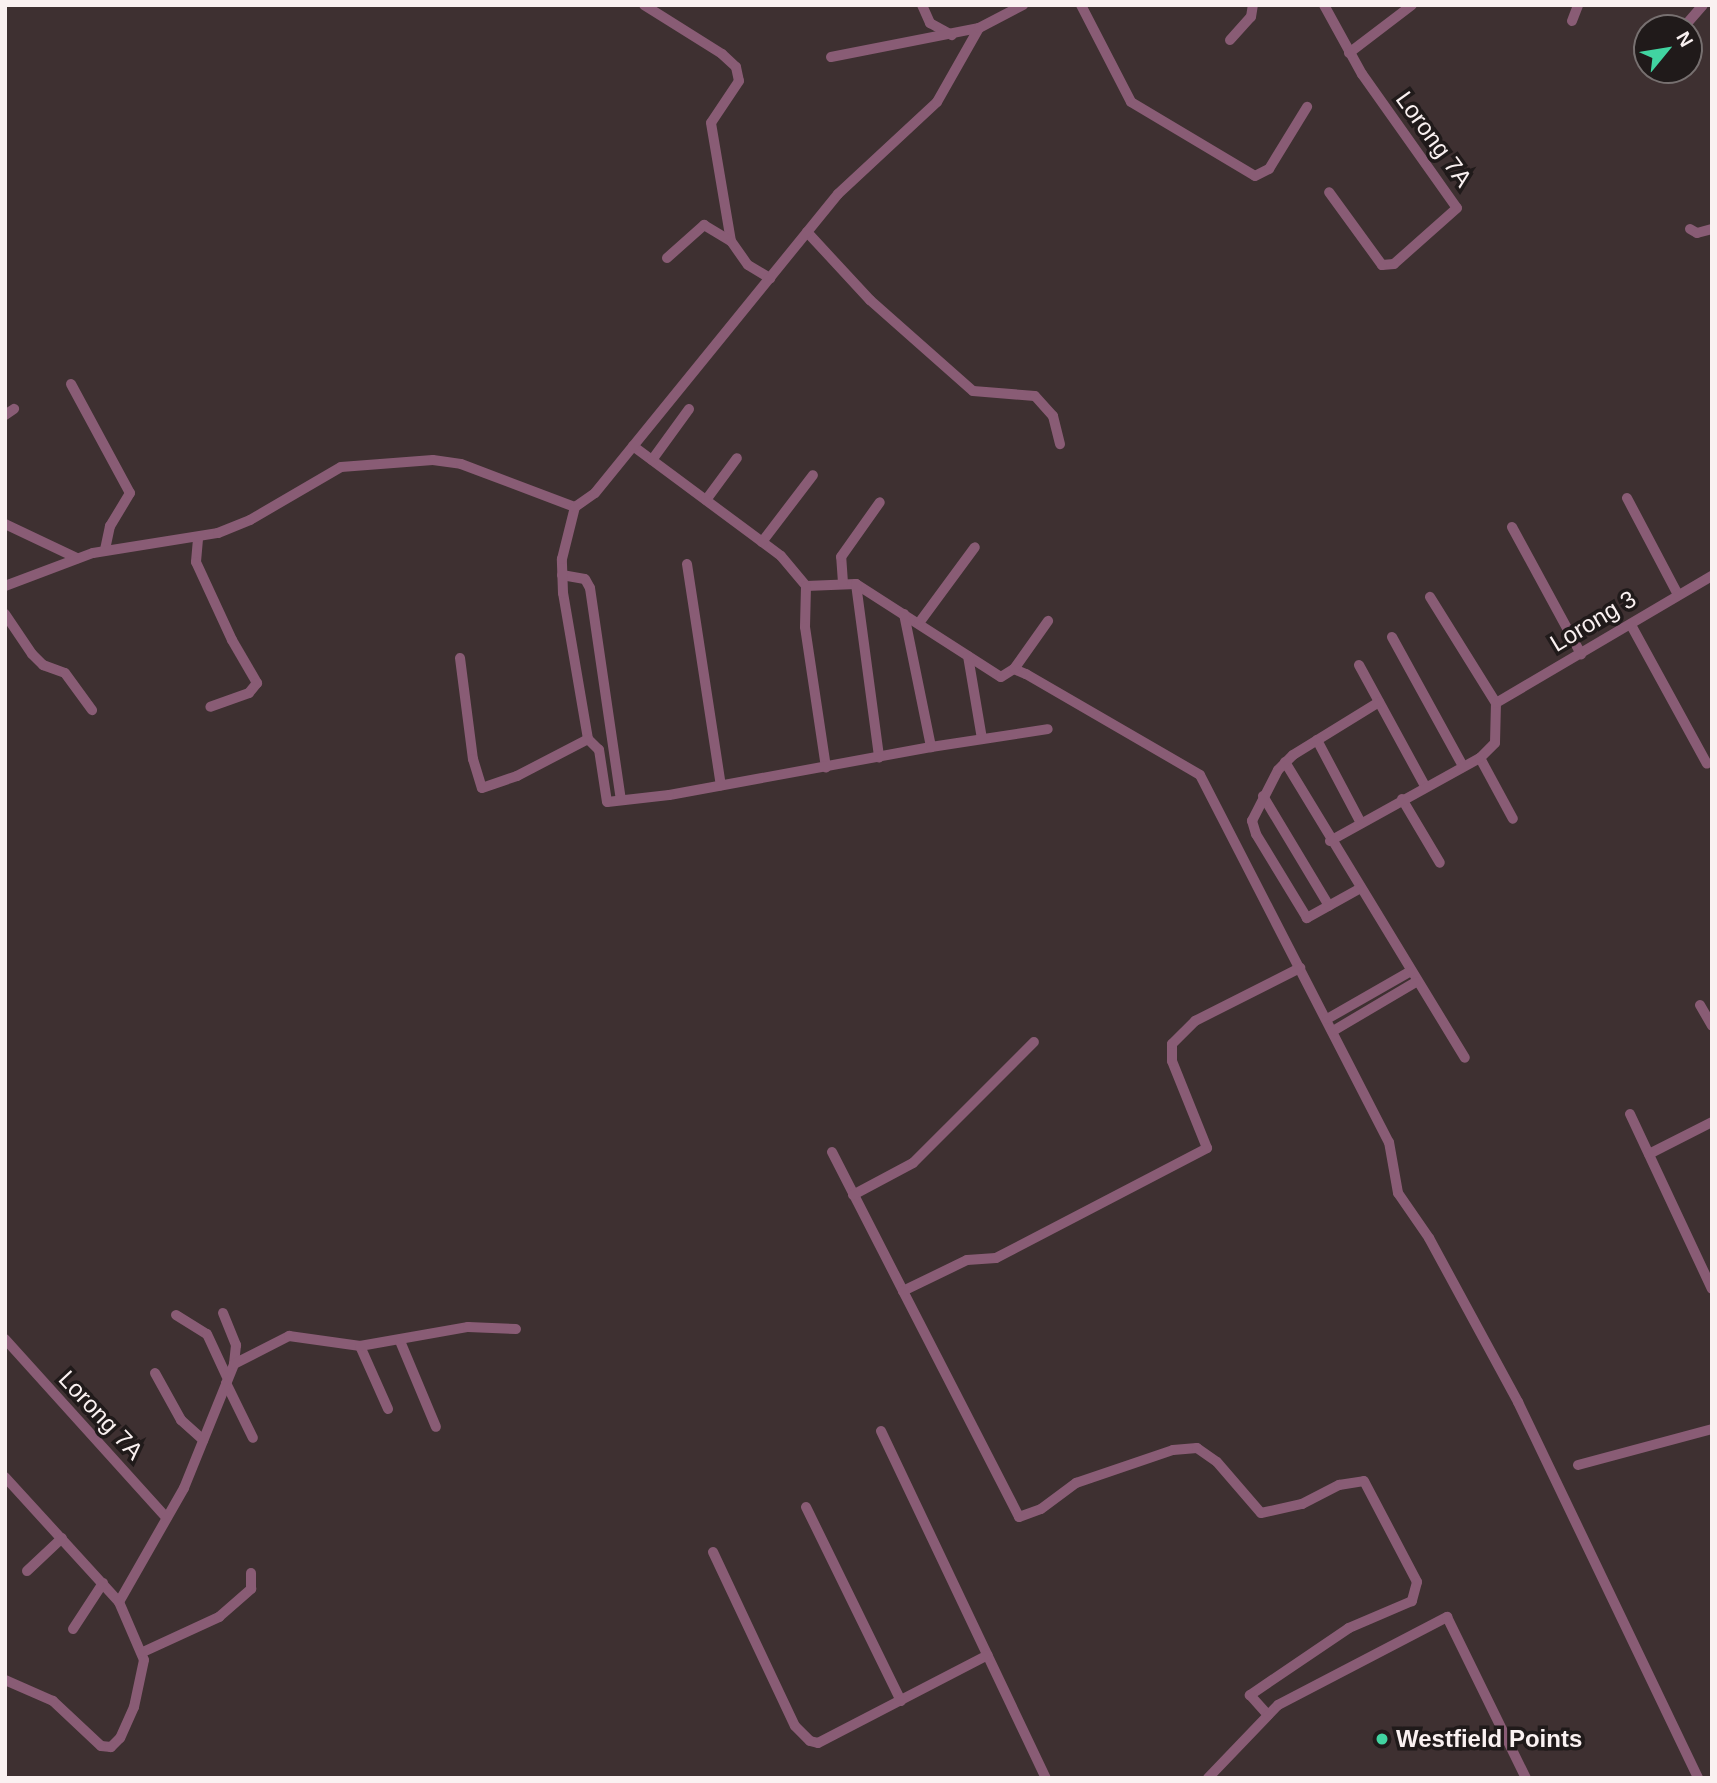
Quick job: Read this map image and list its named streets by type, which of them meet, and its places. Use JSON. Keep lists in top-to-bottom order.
{
  "streets": {
    "street": ["Lorong 7A", "Lorong 3"]
  },
  "places": ["Westfield Points"],
  "north": "top right"
}
